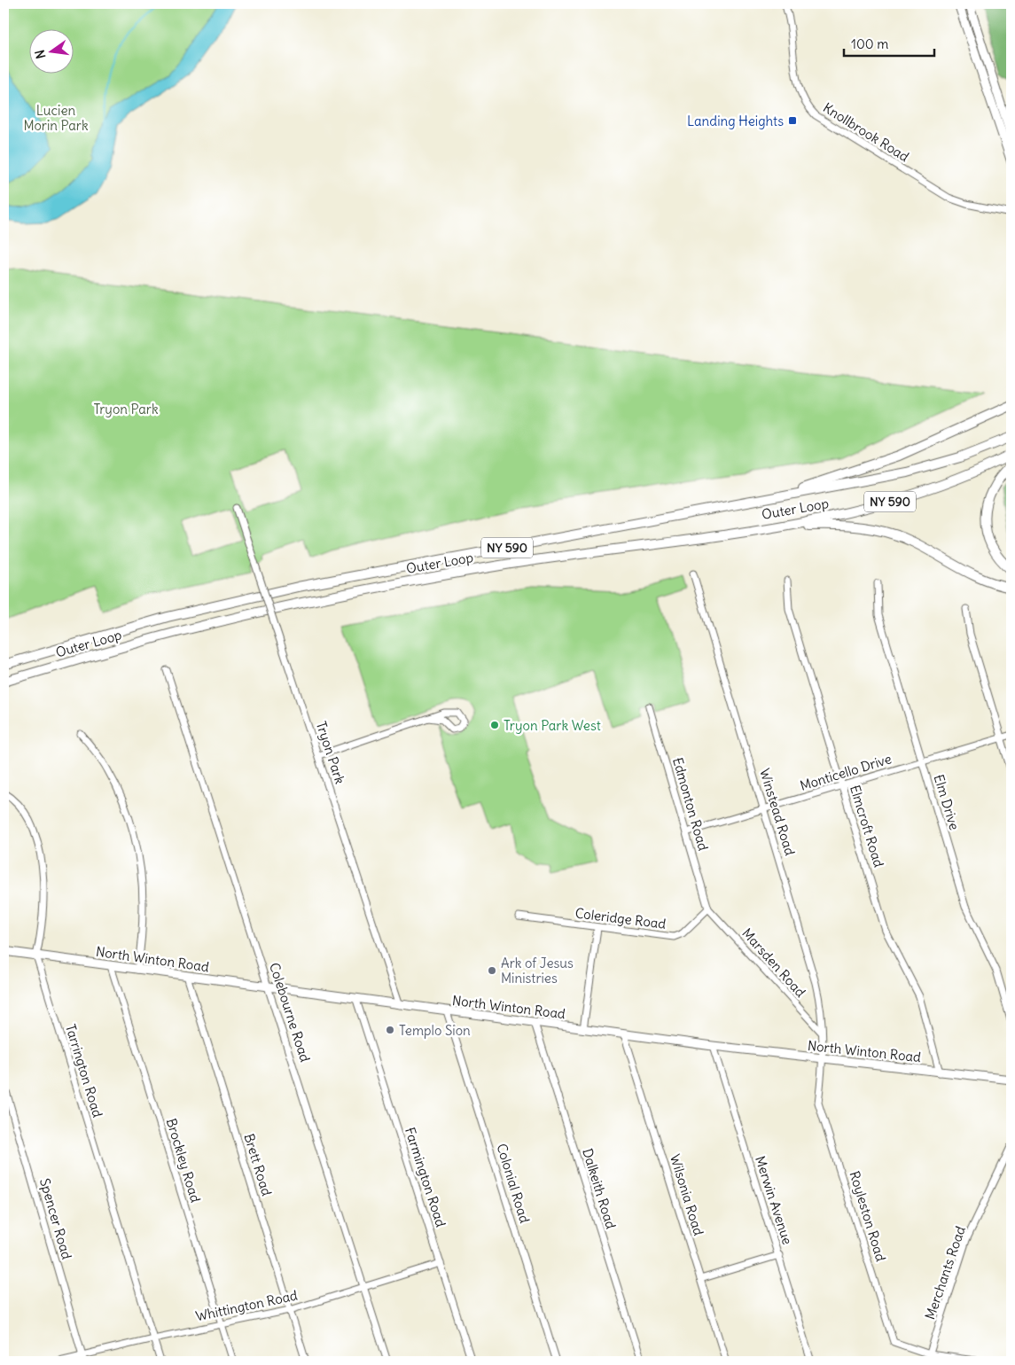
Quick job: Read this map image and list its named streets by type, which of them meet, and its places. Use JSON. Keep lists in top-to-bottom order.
{
  "streets": {
    "highway": ["NY 590", "Outer Loop"],
    "main road": ["North Winton Road"],
    "street": [
      "Knollbrook Road",
      "Tryon Park",
      "Monticello Drive",
      "Elm Drive",
      "Edmonton Road",
      "Winstead Road",
      "Elmcroft Road",
      "Coleridge Road",
      "Marsden Road",
      "Colebourne Road",
      "Tarrington Road",
      "Brockley Road",
      "Brett Road",
      "Farmington Road",
      "Colonial Road",
      "Dalkeith Road",
      "Wilsonia Road",
      "Merwin Avenue",
      "Royleston Road",
      "Spencer Road",
      "Merchants Road",
      "Whittington Road"
    ]
  },
  "crossings": [
    ["Tryon Park", "North Winton Road"],
    ["Monticello Drive", "Elm Drive"],
    ["Monticello Drive", "Edmonton Road"],
    ["Monticello Drive", "Winstead Road"],
    ["Monticello Drive", "Elmcroft Road"],
    ["Edmonton Road", "Coleridge Road"],
    ["Edmonton Road", "Marsden Road"],
    ["Winstead Road", "North Winton Road"],
    ["Winstead Road", "Marsden Road"],
    ["Winstead Road", "Royleston Road"],
    ["Elmcroft Road", "North Winton Road"],
    ["Coleridge Road", "Marsden Road"],
    ["North Winton Road", "Colebourne Road"],
    ["North Winton Road", "Tarrington Road"],
    ["North Winton Road", "Brockley Road"],
    ["North Winton Road", "Brett Road"],
    ["North Winton Road", "Farmington Road"],
    ["North Winton Road", "Colonial Road"],
    ["North Winton Road", "Dalkeith Road"],
    ["North Winton Road", "Wilsonia Road"],
    ["North Winton Road", "Merwin Avenue"],
    ["North Winton Road", "Royleston Road"],
    ["Colebourne Road", "Whittington Road"],
    ["Tarrington Road", "Whittington Road"],
    ["Brockley Road", "Whittington Road"],
    ["Brett Road", "Whittington Road"],
    ["Farmington Road", "Whittington Road"],
    ["Royleston Road", "Merchants Road"],
    ["Spencer Road", "Whittington Road"]
  ],
  "parks": ["Lucien Morin Park", "Tryon Park"],
  "places": {
    "transit": ["Landing Heights"],
    "other": ["Tryon Park West", "Ark of Jesus Ministries", "Templo Sion"]
  },
  "scale_bar": "100 m",
  "north": "left"
}
